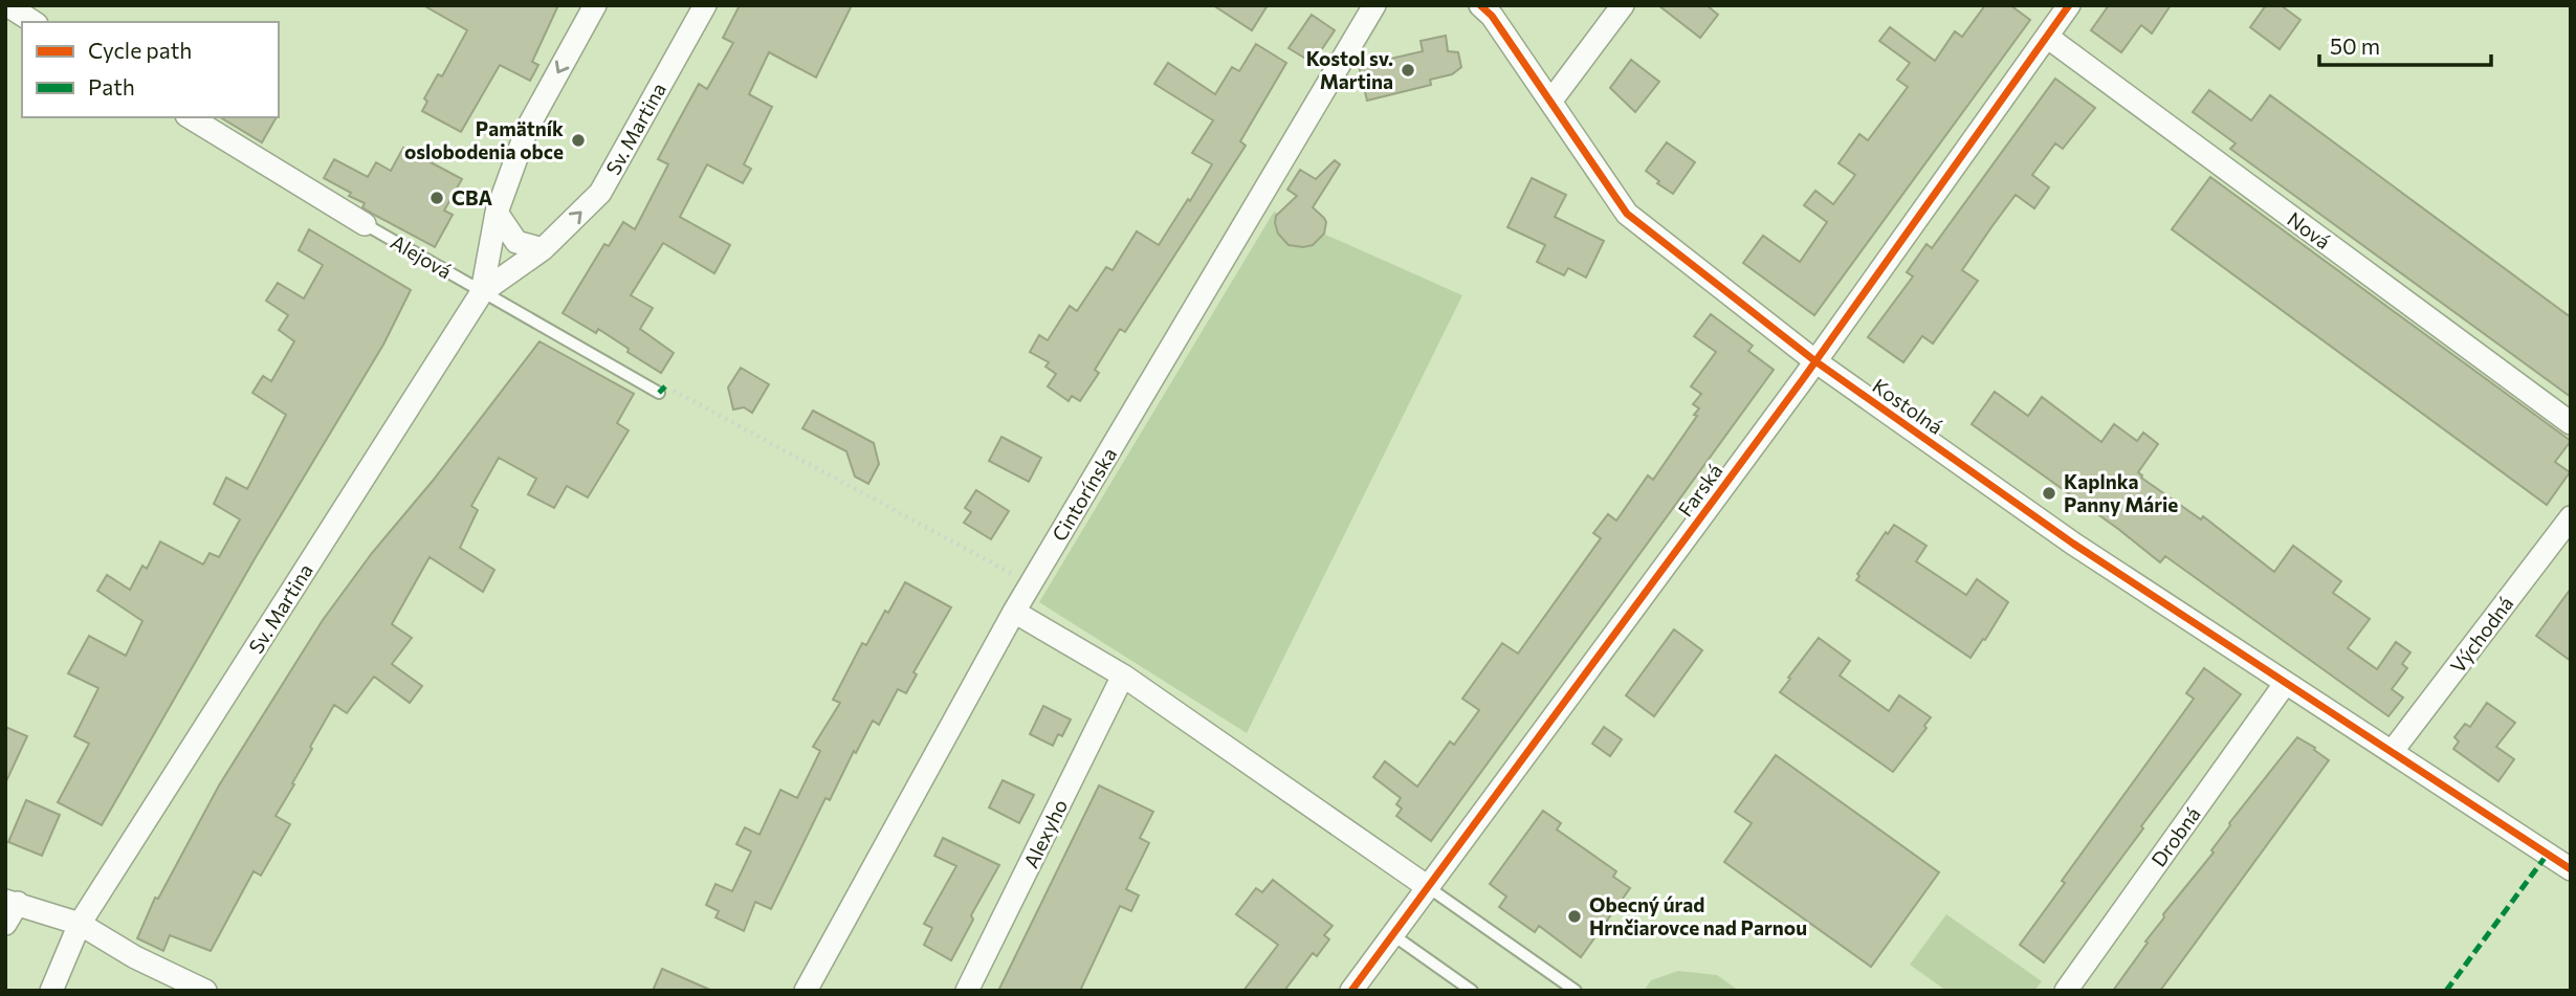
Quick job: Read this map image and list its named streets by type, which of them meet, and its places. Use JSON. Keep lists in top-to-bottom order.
{
  "streets": {
    "street": [
      "Sv. Martina",
      "Nová",
      "Alejová",
      "Kostolná",
      "Farská",
      "Cintorínska",
      "Východná",
      "Alexyho",
      "Drobná"
    ]
  },
  "crossings": [
    ["Sv. Martina", "Alejová"],
    ["Nová", "Farská"],
    ["Kostolná", "Farská"],
    ["Kostolná", "Východná"],
    ["Kostolná", "Drobná"]
  ],
  "places": [
    "Kostol sv. Martina",
    "Pamätník oslobodenia obce",
    "CBA",
    "Kaplnka Panny Márie",
    "Obecný úrad Hrnčiarovce nad Parnou"
  ],
  "legend": ["Cycle path", "Path"],
  "scale_bar": "50 m"
}
